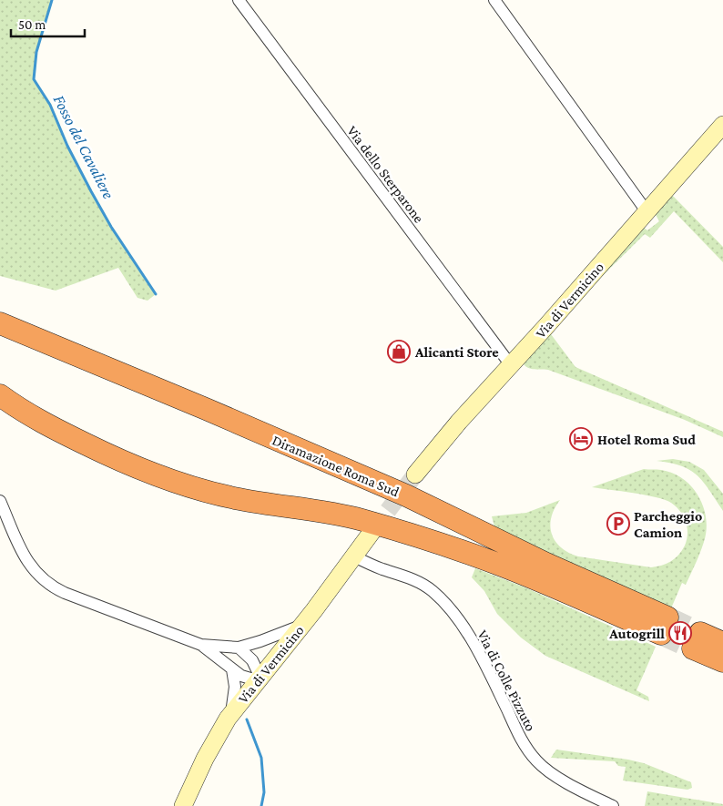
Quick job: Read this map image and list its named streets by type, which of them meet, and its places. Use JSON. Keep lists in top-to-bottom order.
{
  "streets": {
    "highway": ["Diramazione Roma Sud"],
    "main road": ["Via di Vermicino"],
    "street": ["Via dello Sterparone", "Via di Colle Pizzuto"]
  },
  "crossings": [
    ["Via dello Sterparone", "Via di Vermicino"],
    ["Via di Vermicino", "Via di Colle Pizzuto"]
  ],
  "water": ["Fosso del Cavaliere"],
  "places": {
    "shop": ["Alicanti Store"],
    "hotel": ["Hotel Roma Sud"],
    "parking": ["Parcheggio Camion"],
    "restaurant": ["Autogrill"]
  },
  "scale_bar": "50 m"
}
